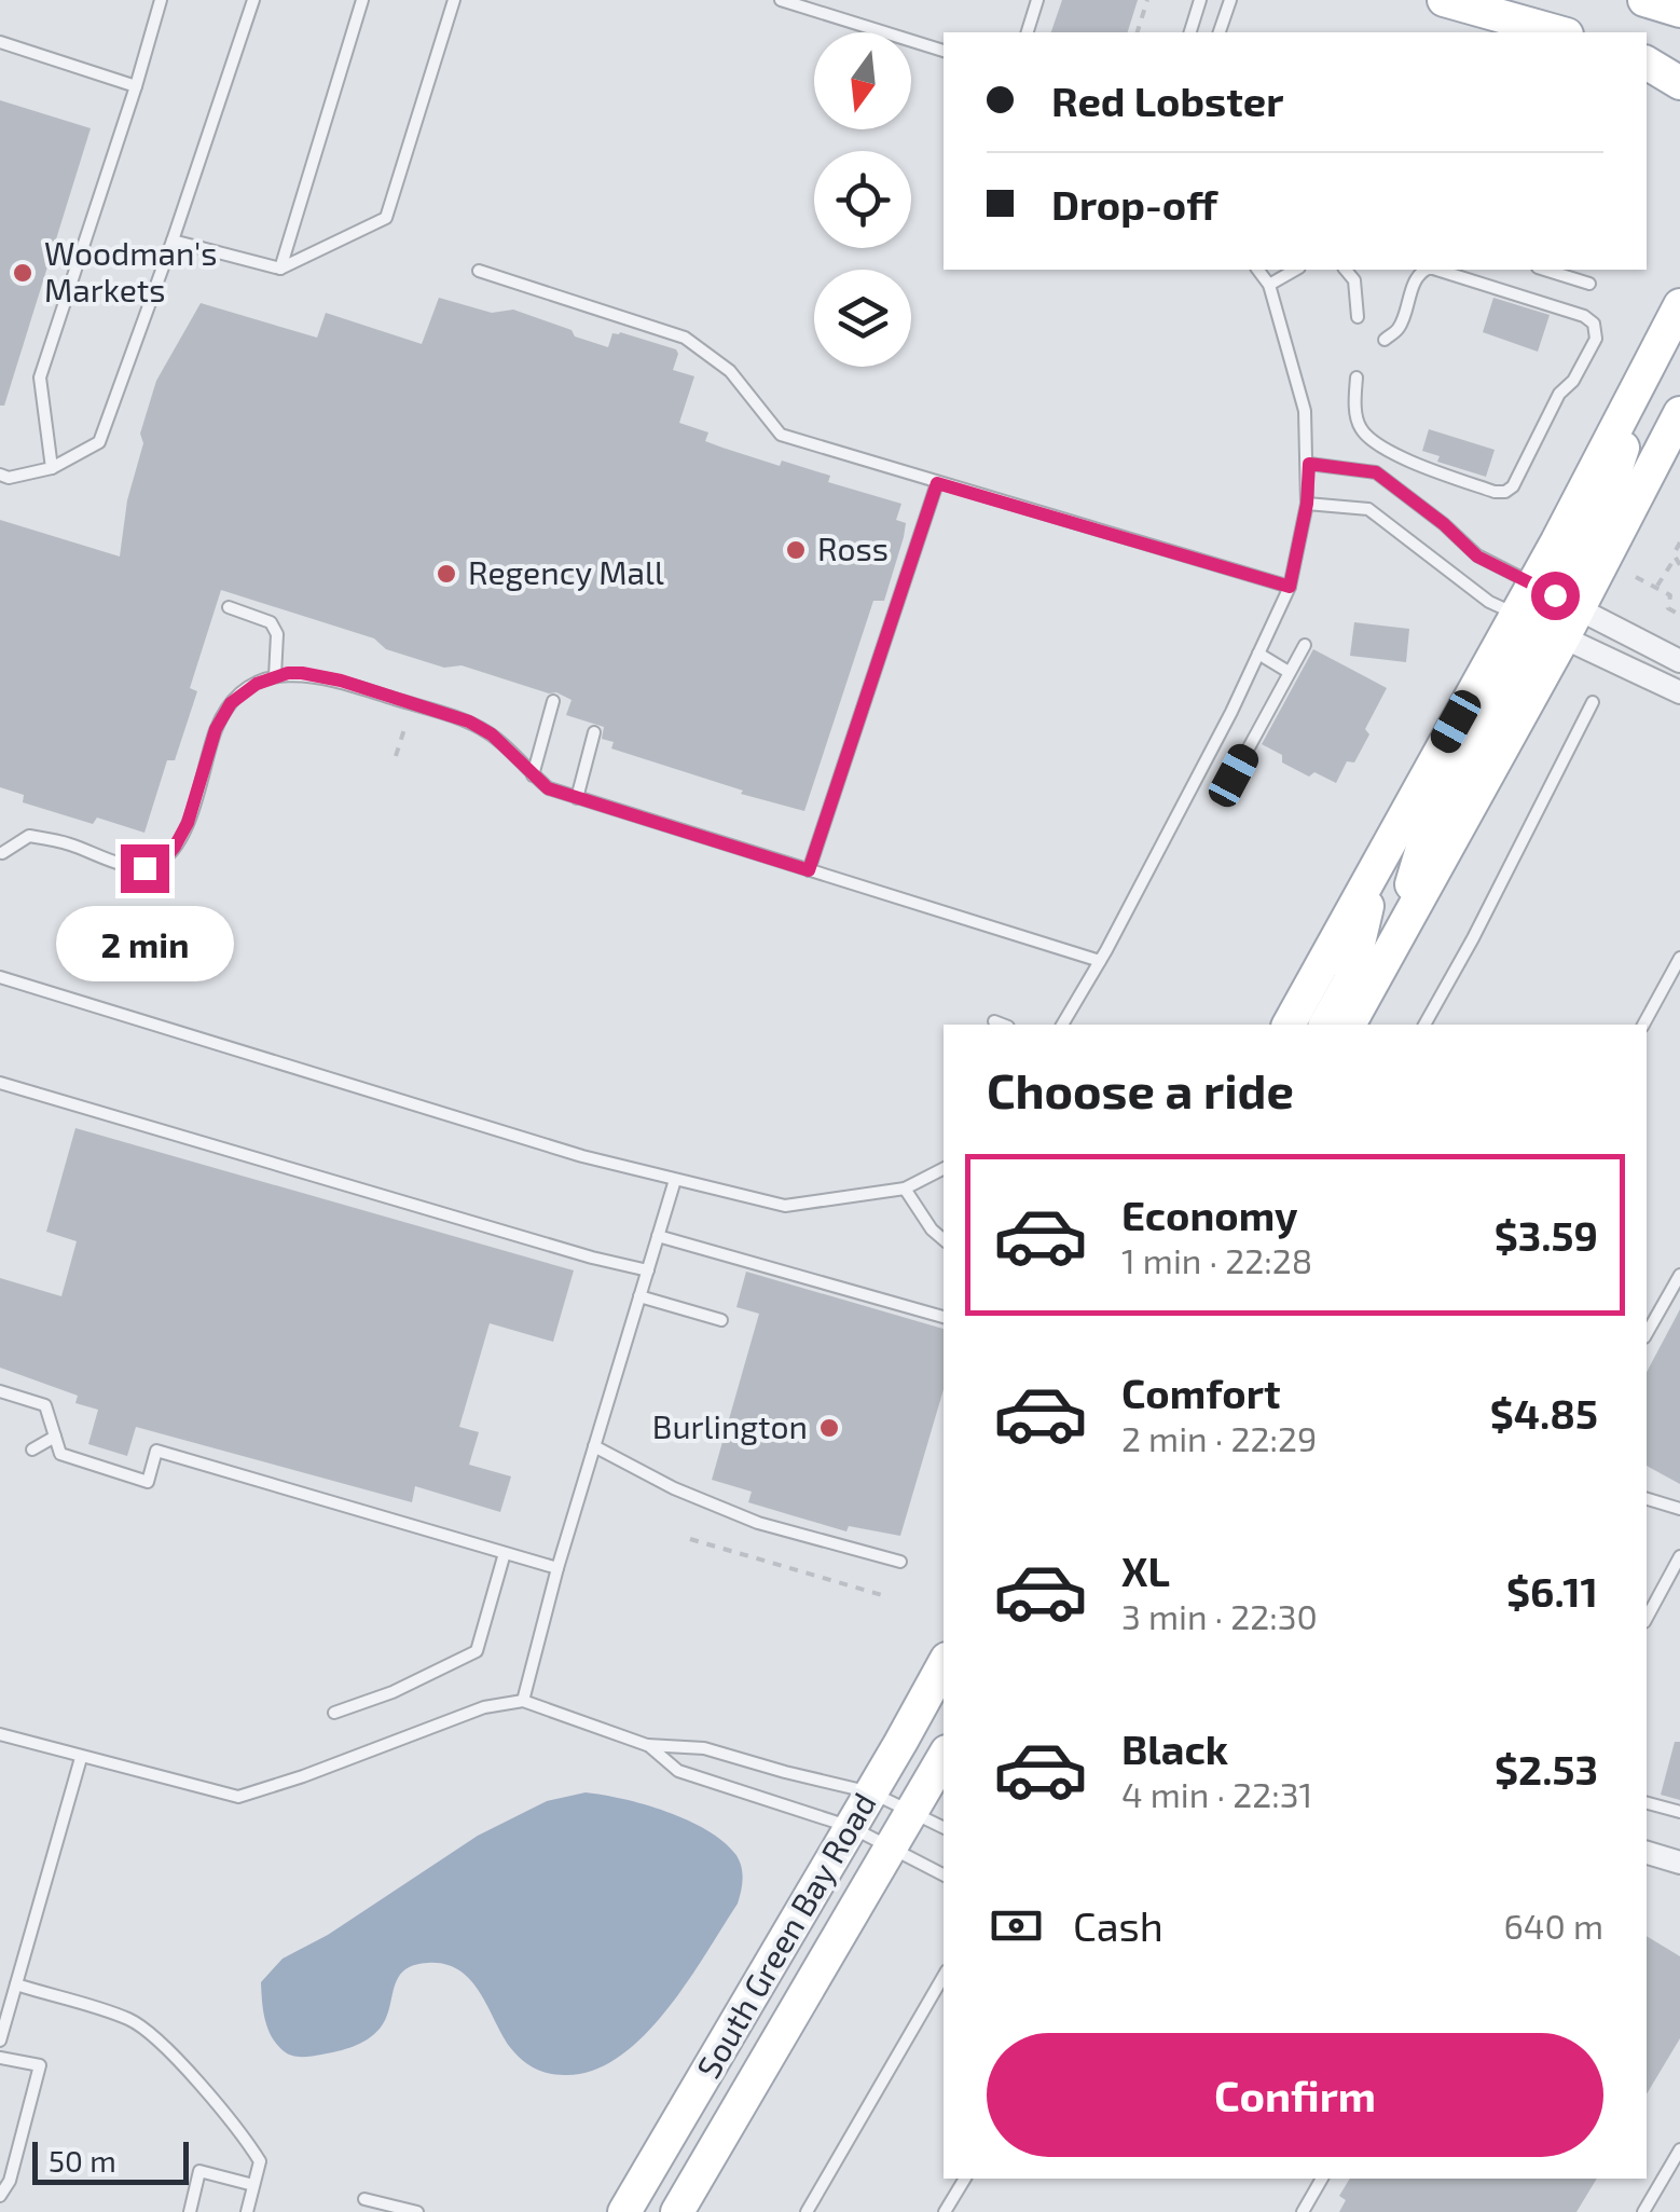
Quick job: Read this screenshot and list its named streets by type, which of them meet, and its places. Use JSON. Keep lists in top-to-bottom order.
{
  "streets": {
    "main road": ["South Green Bay Road"]
  },
  "places": [
    "Woodman's Markets",
    "Ross",
    "Regency Mall",
    "Burlington"
  ],
  "scale_bar": "50 m",
  "north": "bottom",
  "page": {
    "banner": ["Red Lobster", "Drop-off"],
    "bubble": "2 min",
    "heading": "Choose a ride",
    "list": [
      {
        "name": "Economy",
        "note": "1 min · 22:28",
        "value": "$3.59"
      },
      {
        "name": "Comfort",
        "note": "2 min · 22:29",
        "value": "$4.85"
      },
      {
        "name": "XL",
        "note": "3 min · 22:30",
        "value": "$6.11"
      },
      {
        "name": "Black",
        "note": "4 min · 22:31",
        "value": "$2.53"
      }
    ],
    "pay": ["Cash", "640 m"],
    "buttons": "Confirm",
    "scale": "50 m"
  }
}
